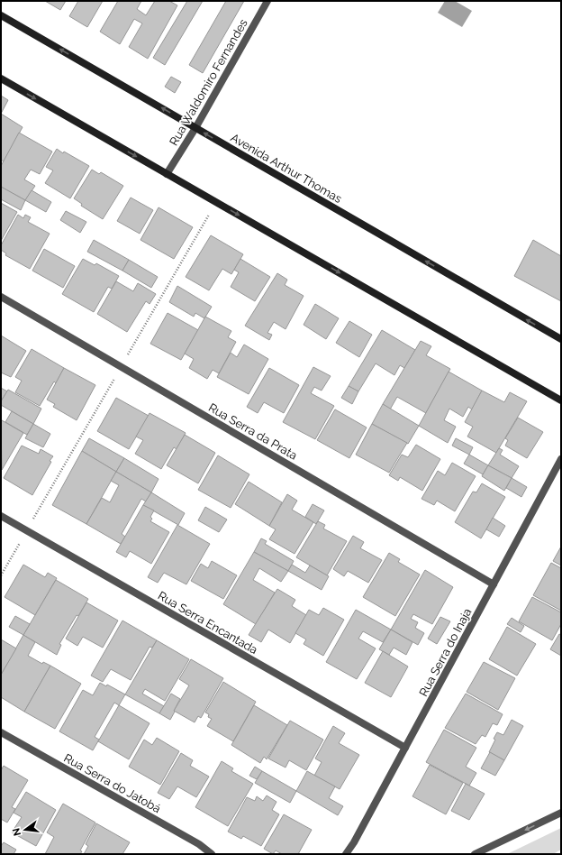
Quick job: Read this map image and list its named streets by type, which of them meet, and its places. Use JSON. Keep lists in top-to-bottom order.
{
  "streets": {
    "main road": ["Avenida Arthur Thomas"],
    "street": [
      "Rua Waldomiro Fernandes",
      "Rua Serra da Prata",
      "Rua Serra Encantada",
      "Rua Serra do Inaja",
      "Rua Serra do Jatobá"
    ]
  },
  "crossings": [
    ["Rua Waldomiro Fernandes", "Avenida Arthur Thomas"],
    ["Rua Serra da Prata", "Rua Serra do Inaja"],
    ["Rua Serra Encantada", "Rua Serra do Inaja"]
  ],
  "north": "left"
}
